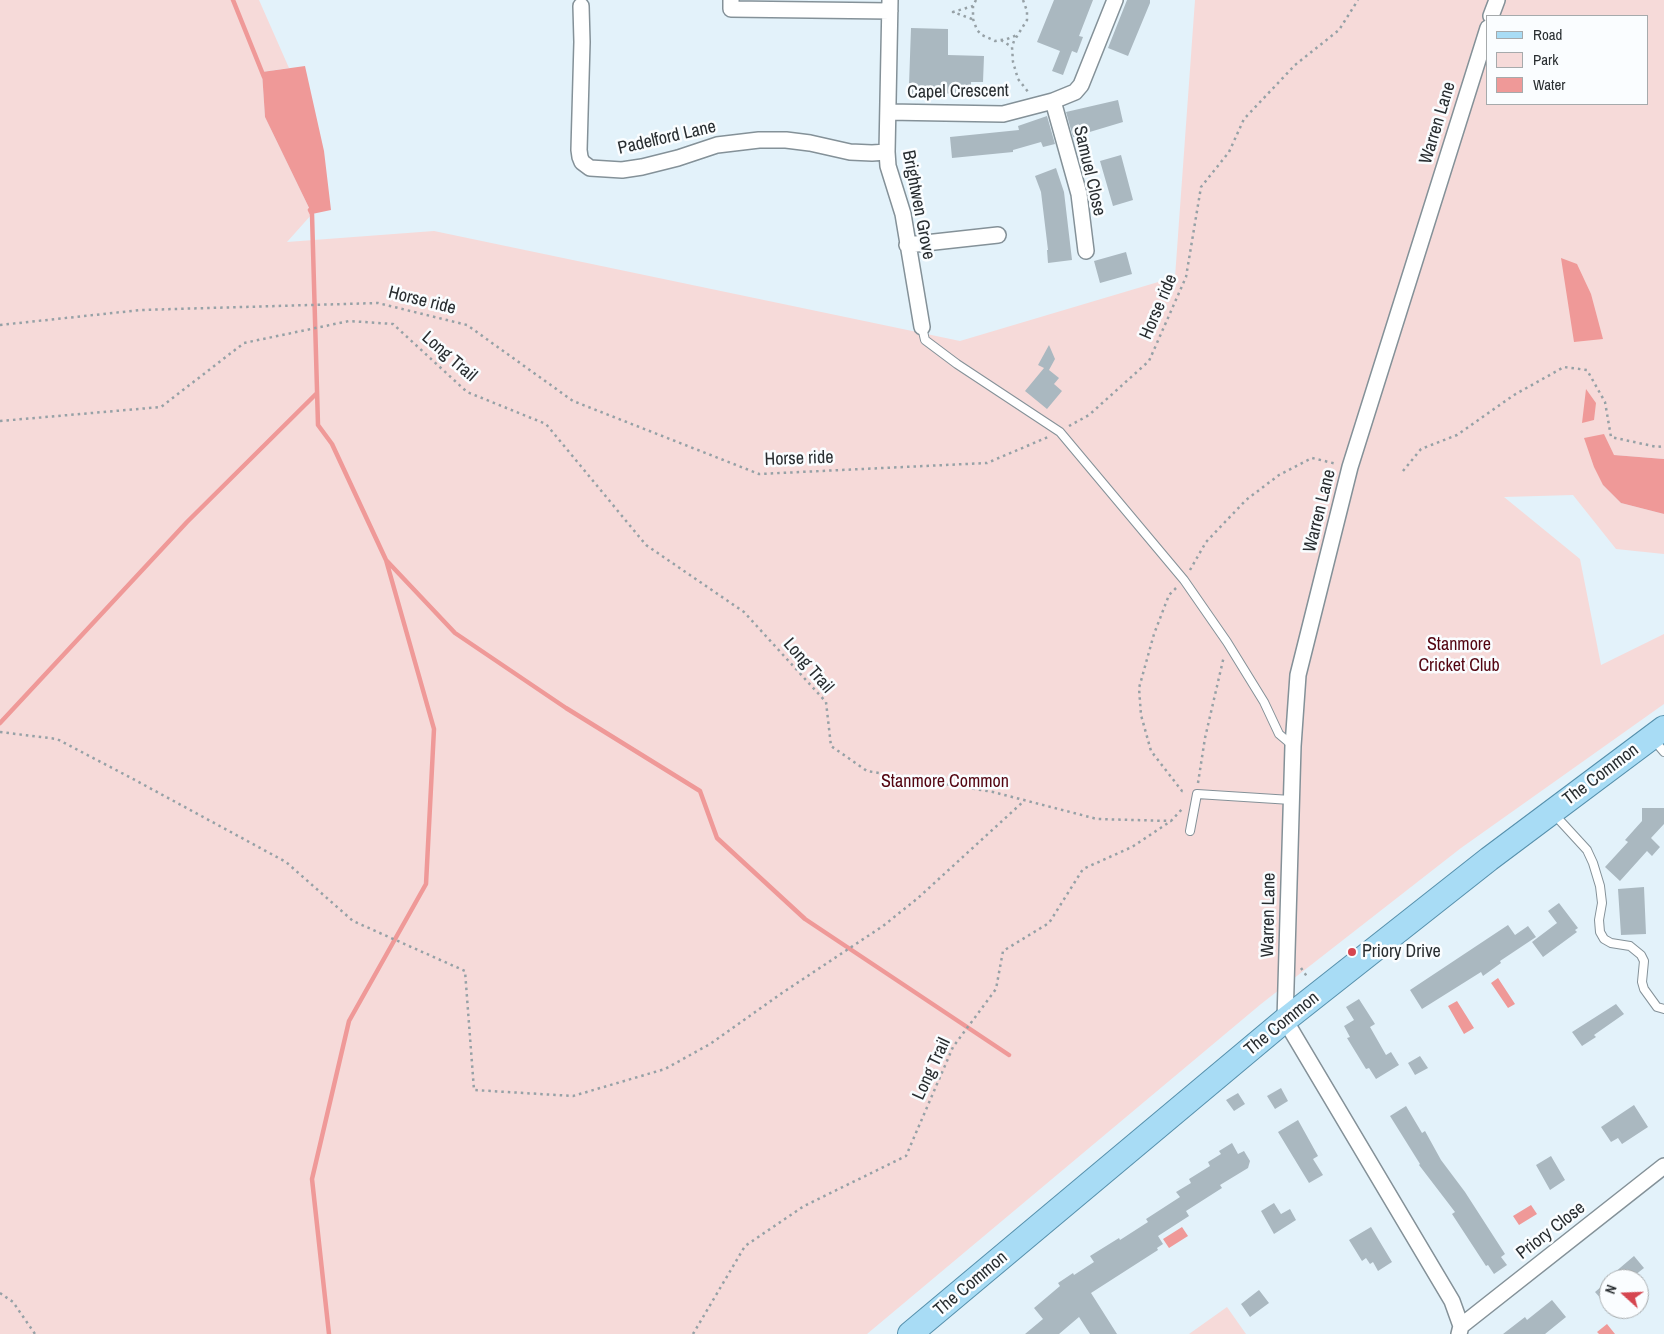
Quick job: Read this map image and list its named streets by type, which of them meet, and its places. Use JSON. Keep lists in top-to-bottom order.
{
  "streets": {
    "main road": ["The Common"],
    "street": [
      "Capel Crescent",
      "Warren Lane",
      "Padelford Lane",
      "Samuel Close",
      "Brightwen Grove",
      "Priory Close"
    ],
    "path": ["Horse ride", "Long Trail"]
  },
  "crossings": [
    ["Capel Crescent", "Samuel Close"],
    ["Capel Crescent", "Brightwen Grove"],
    ["Warren Lane", "The Common"],
    ["Padelford Lane", "Brightwen Grove"]
  ],
  "parks": ["Stanmore Cricket Club", "Stanmore Common"],
  "places": ["Priory Drive"],
  "legend": ["Road", "Park", "Water"],
  "north": "left"
}
